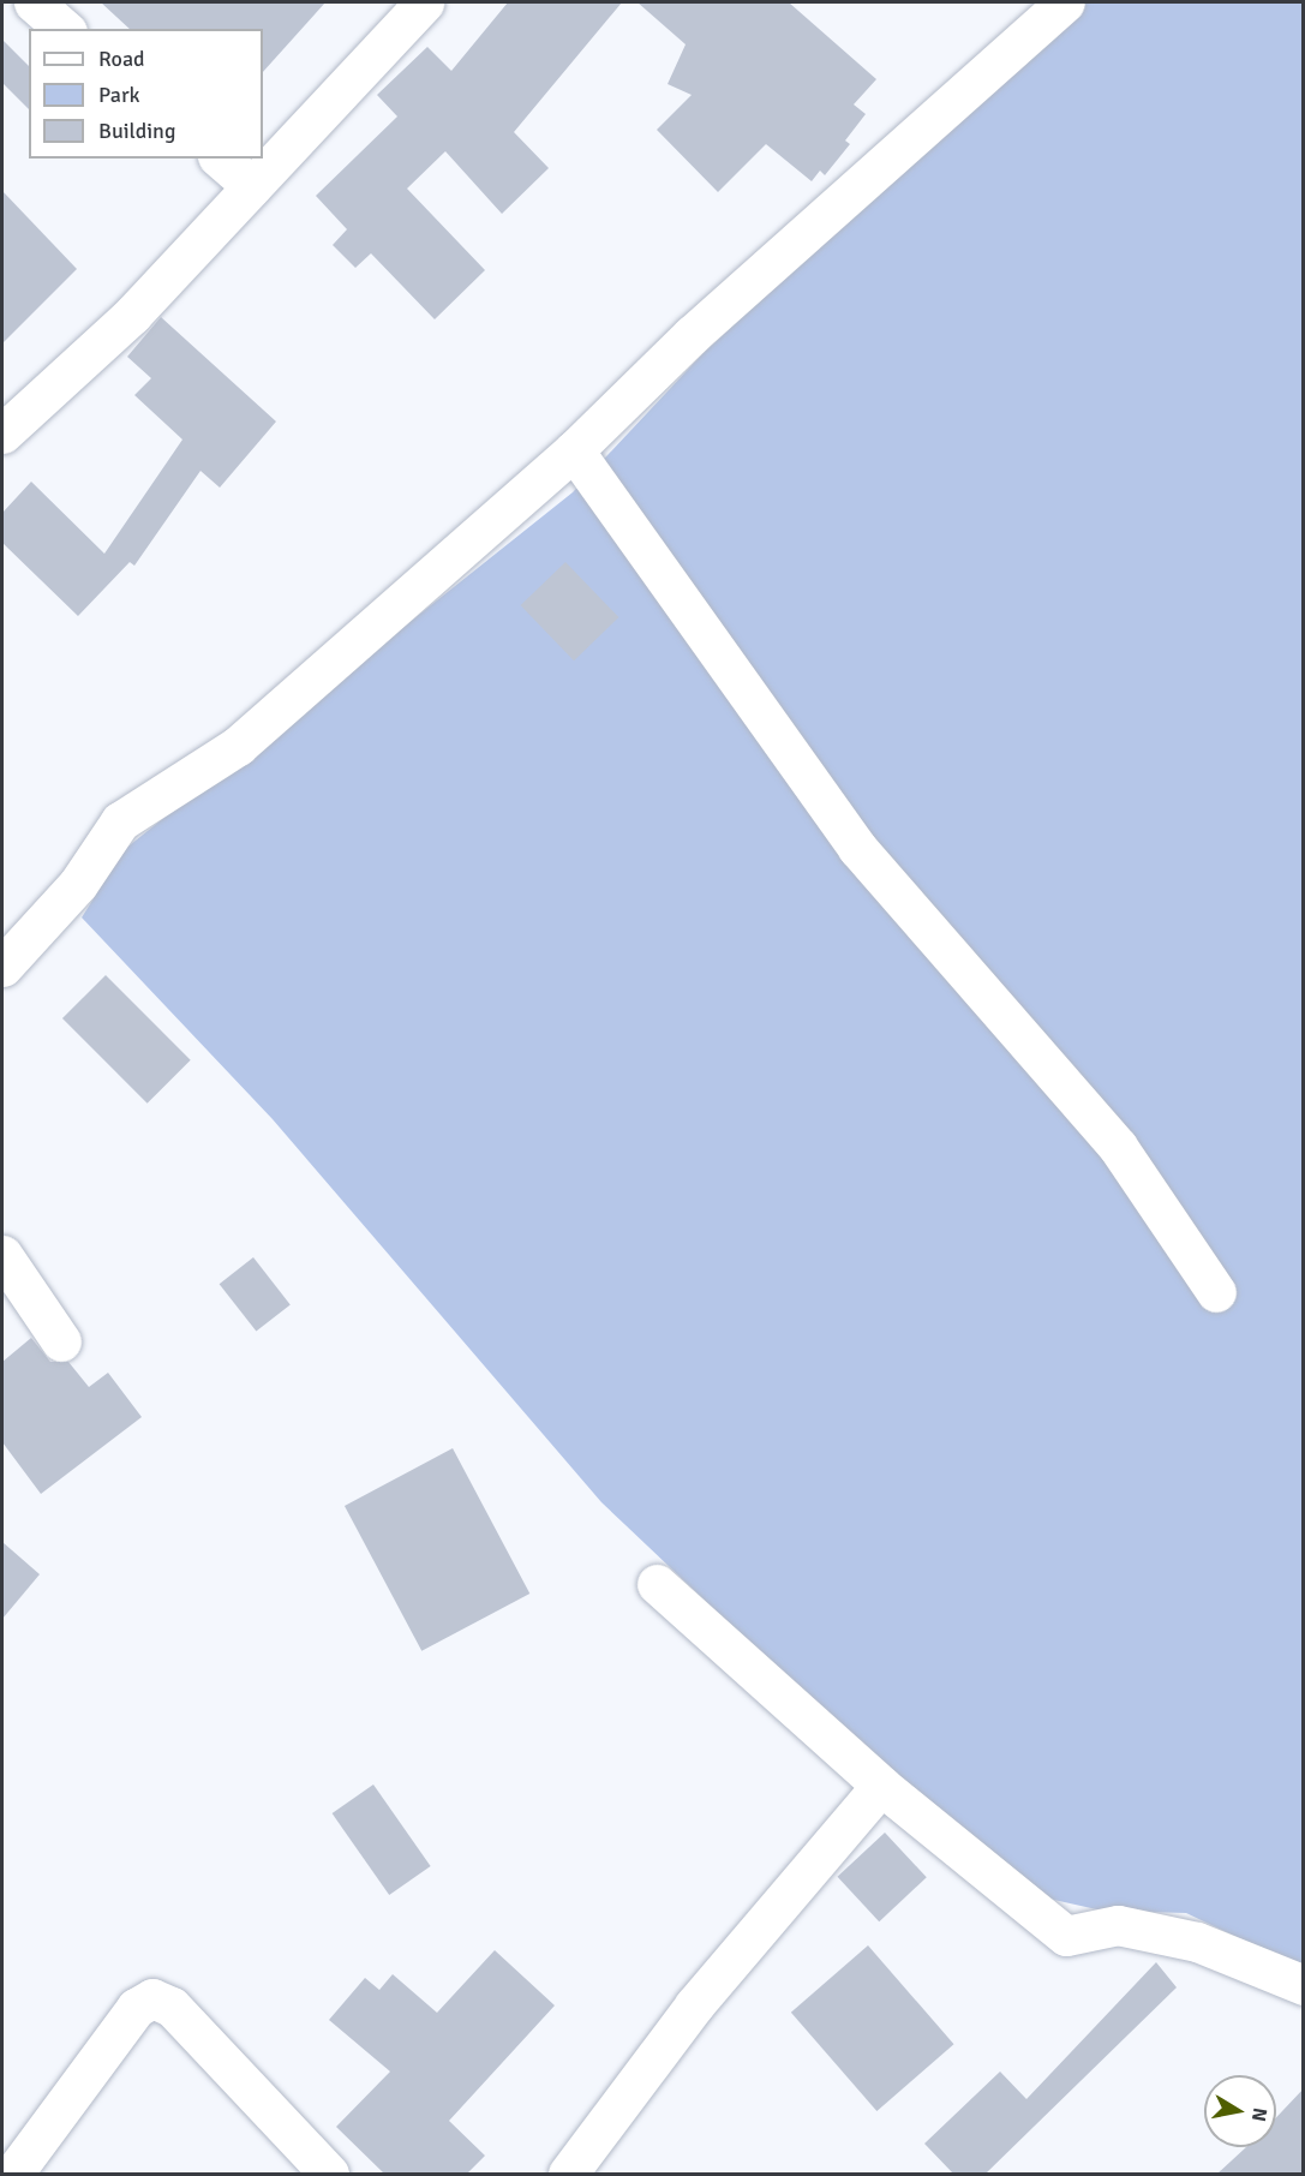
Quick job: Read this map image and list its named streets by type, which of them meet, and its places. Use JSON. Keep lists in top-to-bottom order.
{
  "legend": ["Road", "Park", "Building"],
  "north": "right"
}
